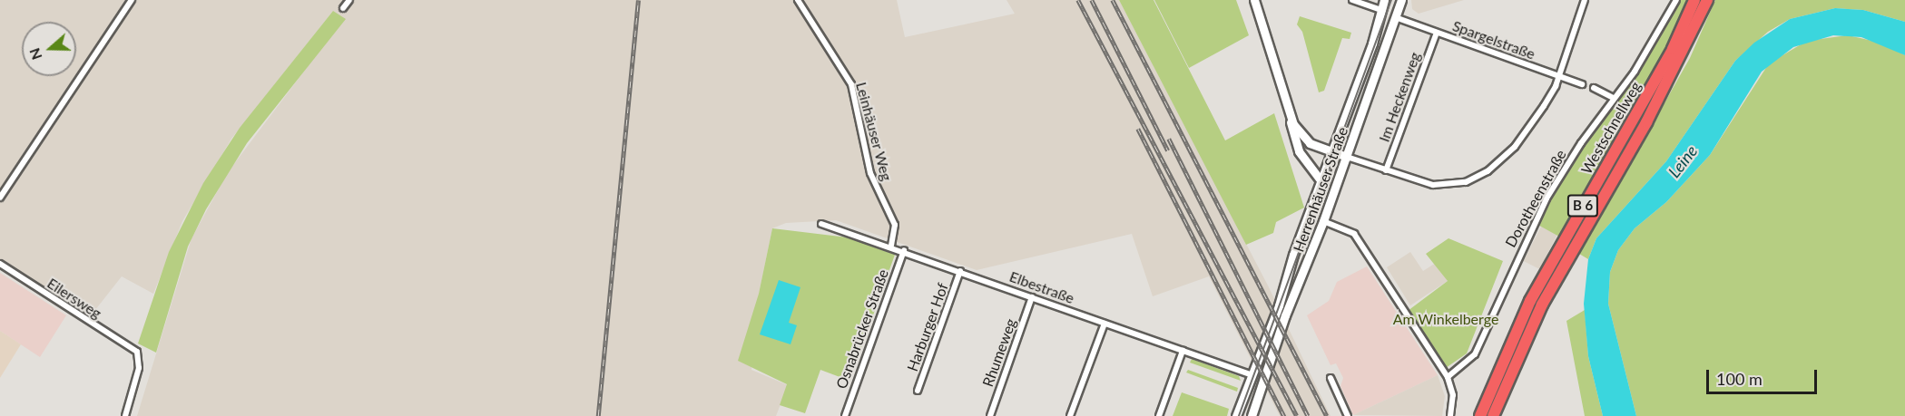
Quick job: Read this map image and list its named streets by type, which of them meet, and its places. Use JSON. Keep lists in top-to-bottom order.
{
  "streets": {
    "highway": ["Westschnellweg", "B 6"],
    "street": [
      "Spargelstraße",
      "Im Heckenweg",
      "Leinhäuser Weg",
      "Herrenhäuser Straße",
      "Dorotheenstraße",
      "Elbestraße",
      "Eilersweg",
      "Harburger Hof",
      "Osnabrücker Straße",
      "Rhumeweg"
    ]
  },
  "crossings": [
    ["Spargelstraße", "Im Heckenweg"],
    ["Spargelstraße", "Herrenhäuser Straße"],
    ["Leinhäuser Weg", "Elbestraße"],
    ["Herrenhäuser Straße", "Elbestraße"],
    ["Elbestraße", "Harburger Hof"],
    ["Elbestraße", "Osnabrücker Straße"],
    ["Elbestraße", "Rhumeweg"]
  ],
  "water": ["Leine"],
  "parks": ["Am Winkelberge"],
  "scale_bar": "100 m",
  "north": "left"
}
